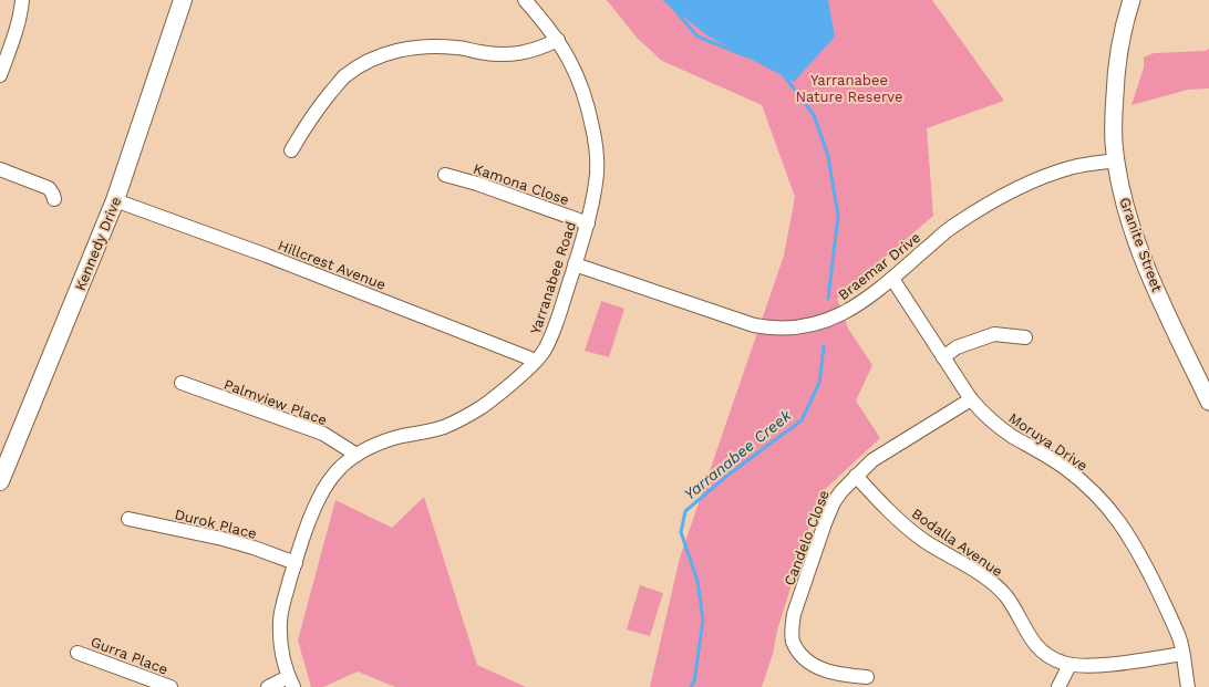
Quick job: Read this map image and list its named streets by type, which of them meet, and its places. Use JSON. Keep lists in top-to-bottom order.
{
  "streets": {
    "main road": ["Kennedy Drive"],
    "street": [
      "Kamona Close",
      "Granite Street",
      "Hillcrest Avenue",
      "Braemar Drive",
      "Yarranabee Road",
      "Palmview Place",
      "Moruya Drive",
      "Durok Place",
      "Candelo Close",
      "Bodalla Avenue",
      "Gurra Place"
    ]
  },
  "crossings": [
    ["Kamona Close", "Yarranabee Road"],
    ["Kennedy Drive", "Hillcrest Avenue"],
    ["Granite Street", "Braemar Drive"],
    ["Hillcrest Avenue", "Yarranabee Road"],
    ["Braemar Drive", "Yarranabee Road"],
    ["Braemar Drive", "Moruya Drive"],
    ["Yarranabee Road", "Palmview Place"],
    ["Yarranabee Road", "Durok Place"],
    ["Moruya Drive", "Candelo Close"],
    ["Moruya Drive", "Bodalla Avenue"],
    ["Candelo Close", "Bodalla Avenue"]
  ],
  "water": ["Yarranabee Creek"],
  "parks": ["Yarranabee Nature Reserve"]
}
